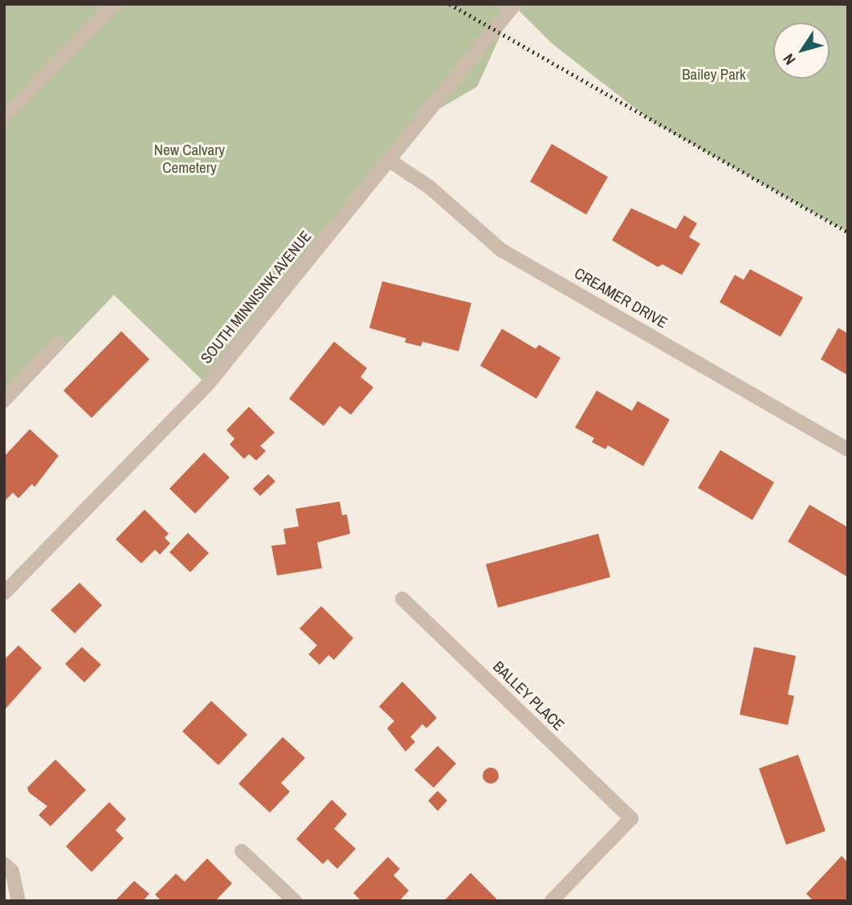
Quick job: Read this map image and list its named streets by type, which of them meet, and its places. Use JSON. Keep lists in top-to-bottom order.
{
  "streets": {
    "street": ["SOUTH MINNISINK AVENUE", "CREAMER DRIVE", "BALLEY PLACE"]
  },
  "crossings": [
    ["SOUTH MINNISINK AVENUE", "CREAMER DRIVE"]
  ],
  "parks": ["Bailey Park", "New Calvary Cemetery"],
  "north": "bottom left"
}
